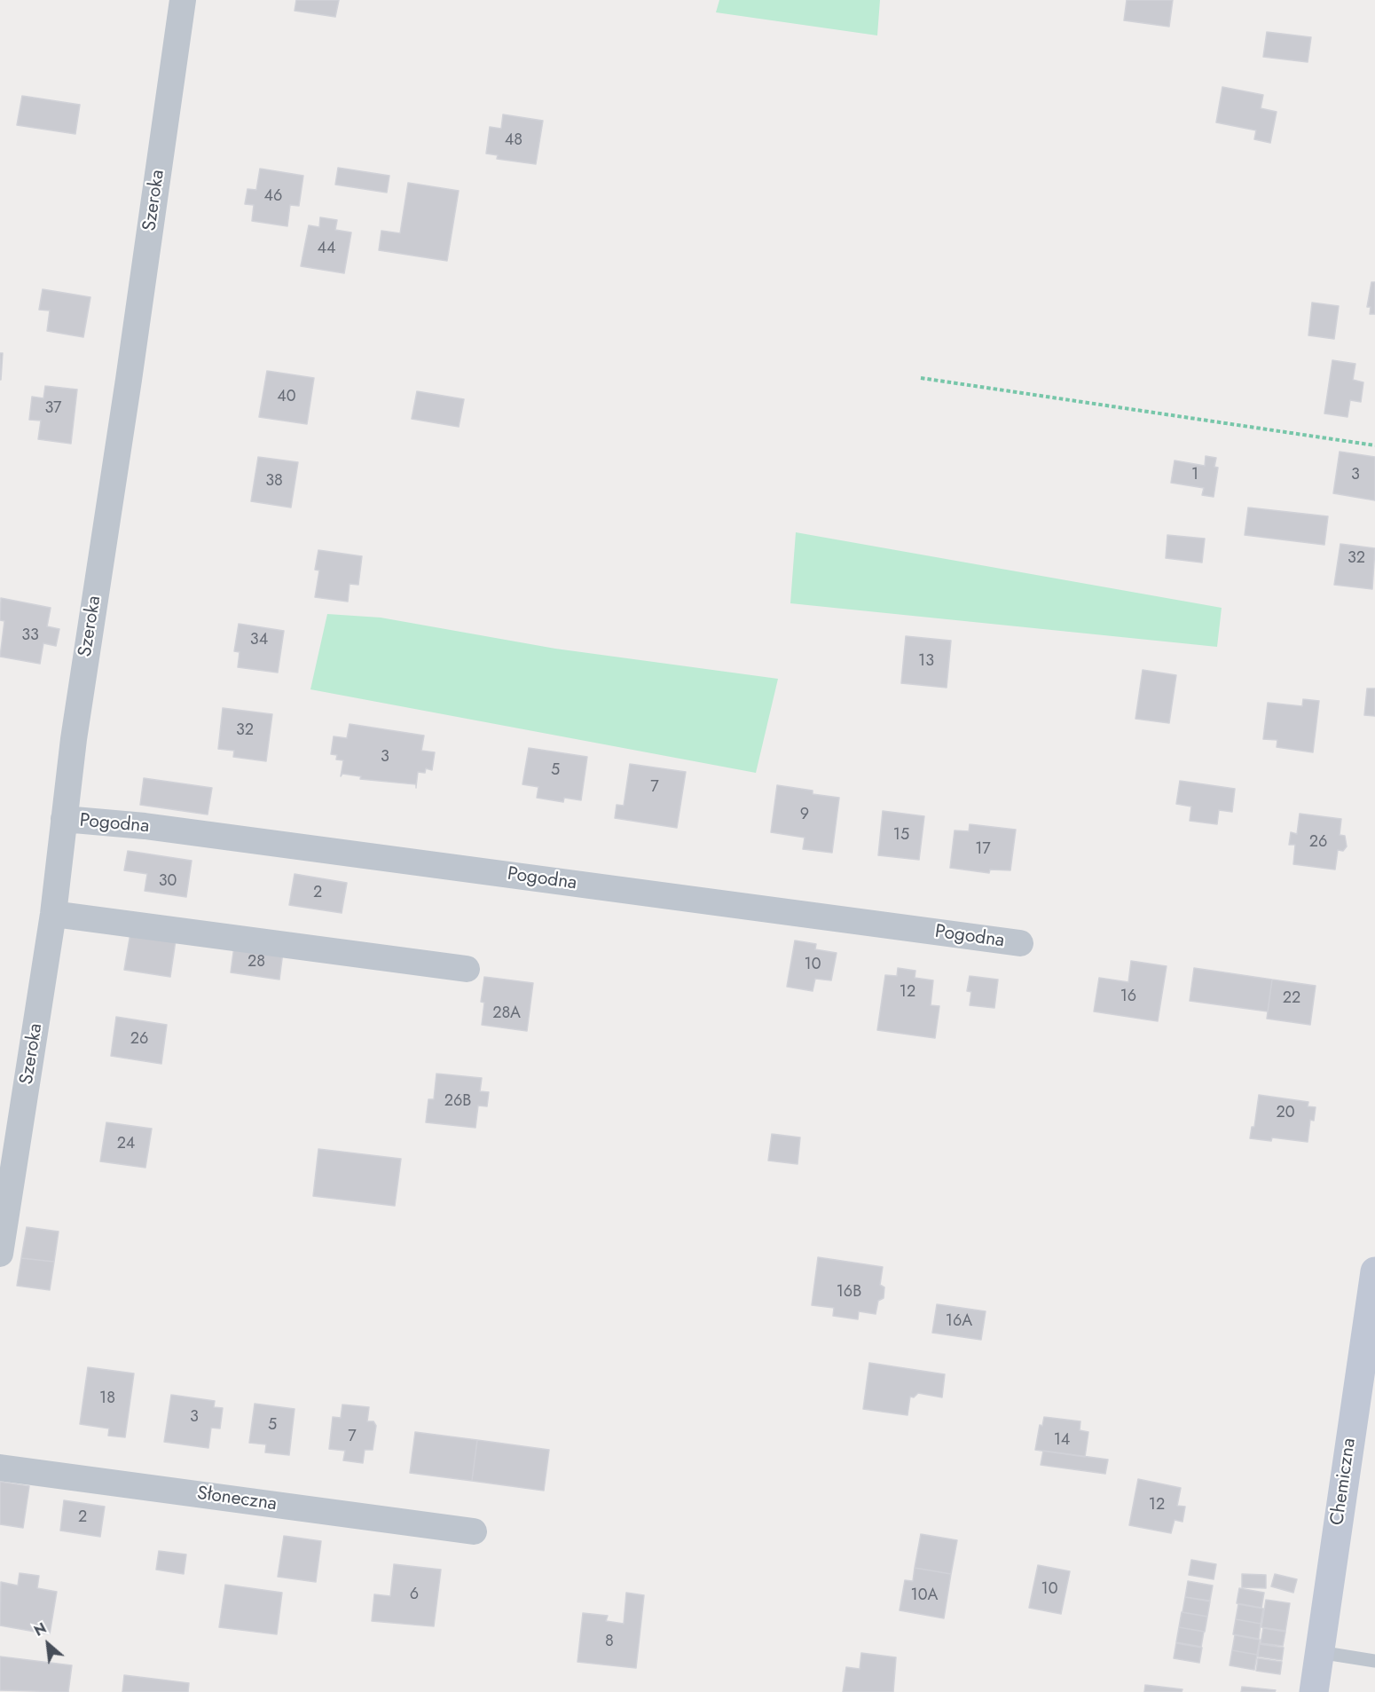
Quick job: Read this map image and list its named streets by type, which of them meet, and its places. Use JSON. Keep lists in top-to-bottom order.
{
  "streets": {
    "street": [
      "Szeroka",
      "Pogodna",
      "Chemiczna",
      "Słoneczna"
    ]
  },
  "crossings": [
    ["Szeroka", "Pogodna"]
  ],
  "house_numbers": [
    "48",
    "46",
    "44",
    "40",
    "37",
    "1",
    "3",
    "38",
    "32",
    "33",
    "34",
    "13",
    "32",
    "3",
    "5",
    "7",
    "9",
    "15",
    "26",
    "17",
    "30",
    "2",
    "28",
    "10",
    "12",
    "16",
    "22",
    "28A",
    "26",
    "26B",
    "20",
    "24",
    "16B",
    "16A",
    "18",
    "3",
    "5",
    "7",
    "14",
    "12",
    "2",
    "10",
    "6",
    "10A",
    "8"
  ],
  "north": "top left"
}
